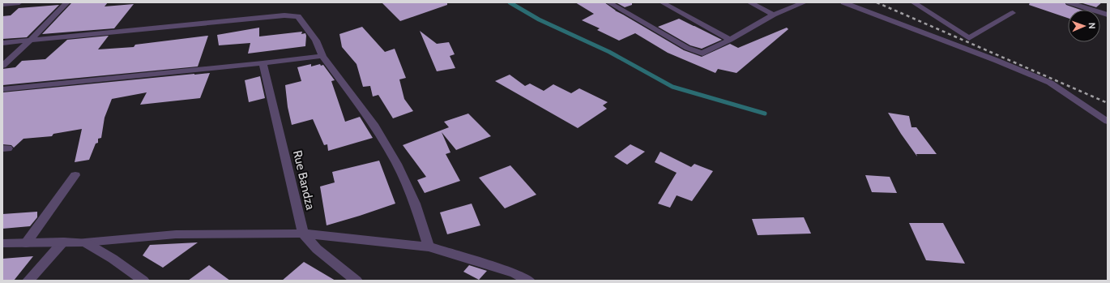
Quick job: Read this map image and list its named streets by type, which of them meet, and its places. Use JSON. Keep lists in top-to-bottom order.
{
  "streets": {
    "street": ["Rue Bandza"]
  },
  "north": "right"
}
